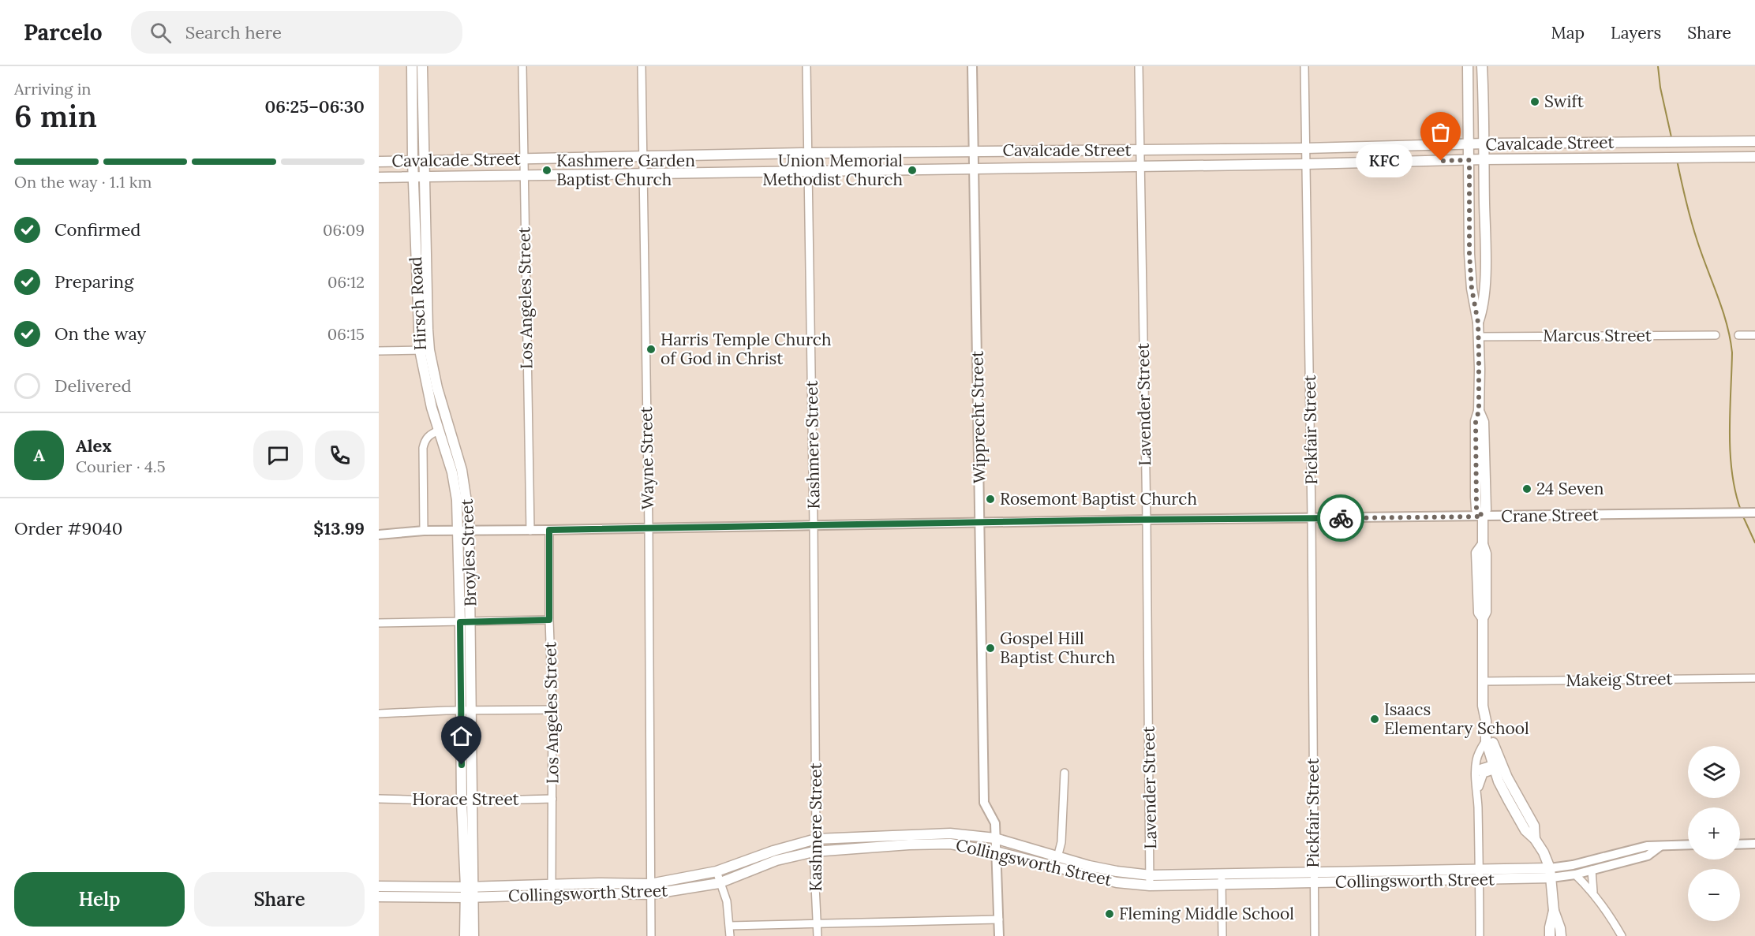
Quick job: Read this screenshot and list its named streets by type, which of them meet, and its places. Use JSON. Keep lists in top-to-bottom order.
{
  "streets": {
    "main road": [
      "Cavalcade Street",
      "Hirsch Road",
      "Broyles Street",
      "Collingsworth Street"
    ],
    "street": [
      "Los Angeles Street",
      "Marcus Street",
      "Lavender Street",
      "Wipprecht Street",
      "Pickfair Street",
      "Kashmere Street",
      "Wayne Street",
      "Crane Street",
      "Makeig Street",
      "Horace Street"
    ]
  },
  "crossings": [
    ["Cavalcade Street", "Los Angeles Street"],
    ["Cavalcade Street", "Hirsch Road"],
    ["Cavalcade Street", "Lavender Street"],
    ["Cavalcade Street", "Wipprecht Street"],
    ["Cavalcade Street", "Pickfair Street"],
    ["Cavalcade Street", "Kashmere Street"],
    ["Cavalcade Street", "Wayne Street"],
    ["Los Angeles Street", "Crane Street"],
    ["Los Angeles Street", "Horace Street"],
    ["Los Angeles Street", "Collingsworth Street"],
    ["Hirsch Road", "Broyles Street"],
    ["Lavender Street", "Crane Street"],
    ["Lavender Street", "Collingsworth Street"],
    ["Wipprecht Street", "Crane Street"],
    ["Wipprecht Street", "Collingsworth Street"],
    ["Pickfair Street", "Crane Street"],
    ["Pickfair Street", "Collingsworth Street"],
    ["Kashmere Street", "Crane Street"],
    ["Kashmere Street", "Collingsworth Street"],
    ["Wayne Street", "Crane Street"],
    ["Wayne Street", "Collingsworth Street"],
    ["Crane Street", "Broyles Street"],
    ["Broyles Street", "Horace Street"],
    ["Broyles Street", "Collingsworth Street"]
  ],
  "places": [
    "Swift",
    "KFC",
    "Kashmere Garden Baptist Church",
    "Union Memorial Methodist Church",
    "Harris Temple Church of God in Christ",
    "24 Seven",
    "Rosemont Baptist Church",
    "Gospel Hill Baptist Church",
    "Isaacs Elementary School",
    "Fleming Middle School"
  ],
  "page": {
    "header": "Parcelo",
    "search": "Search here",
    "nav": ["Map", "Layers", "Share"],
    "heading": ["6 min", "Arriving in", "06:25–06:30"],
    "panel": [
      "Alex",
      "Courier · 4.5",
      "Order #9040",
      "$13.99"
    ],
    "bubble": "KFC",
    "bar": "On the way · 1.1 km",
    "list": [
      ["Confirmed", "06:09"],
      ["Preparing", "06:12"],
      ["On the way", "06:15"],
      "Delivered"
    ],
    "round": "A",
    "map_buttons": ["+", "−"],
    "buttons": ["Help", "Share"]
  }
}
